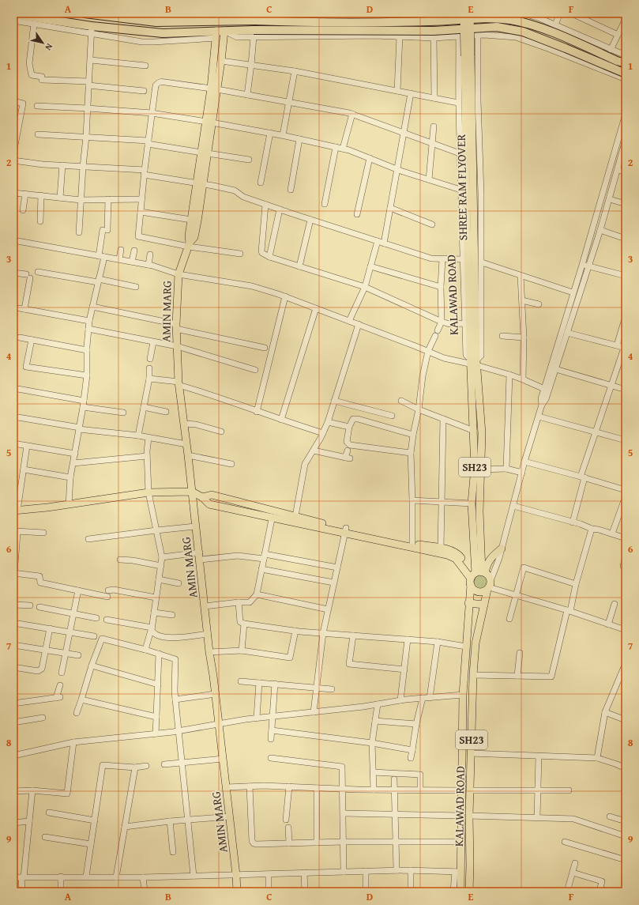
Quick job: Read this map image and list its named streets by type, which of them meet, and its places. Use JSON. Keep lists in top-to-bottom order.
{
  "streets": {
    "main road": [
      "SHREE RAM FLYOVER",
      "KALAWAD ROAD",
      "AMIN MARG",
      "SH23"
    ]
  },
  "crossings": [
    ["SHREE RAM FLYOVER", "KALAWAD ROAD"],
    ["KALAWAD ROAD", "SH23"]
  ],
  "north": "bottom right",
  "grid": {
    "columns": [
      "A",
      "B",
      "C",
      "D",
      "E",
      "F"
    ],
    "rows": [
      "1",
      "2",
      "3",
      "4",
      "5",
      "6",
      "7",
      "8",
      "9"
    ]
  }
}
